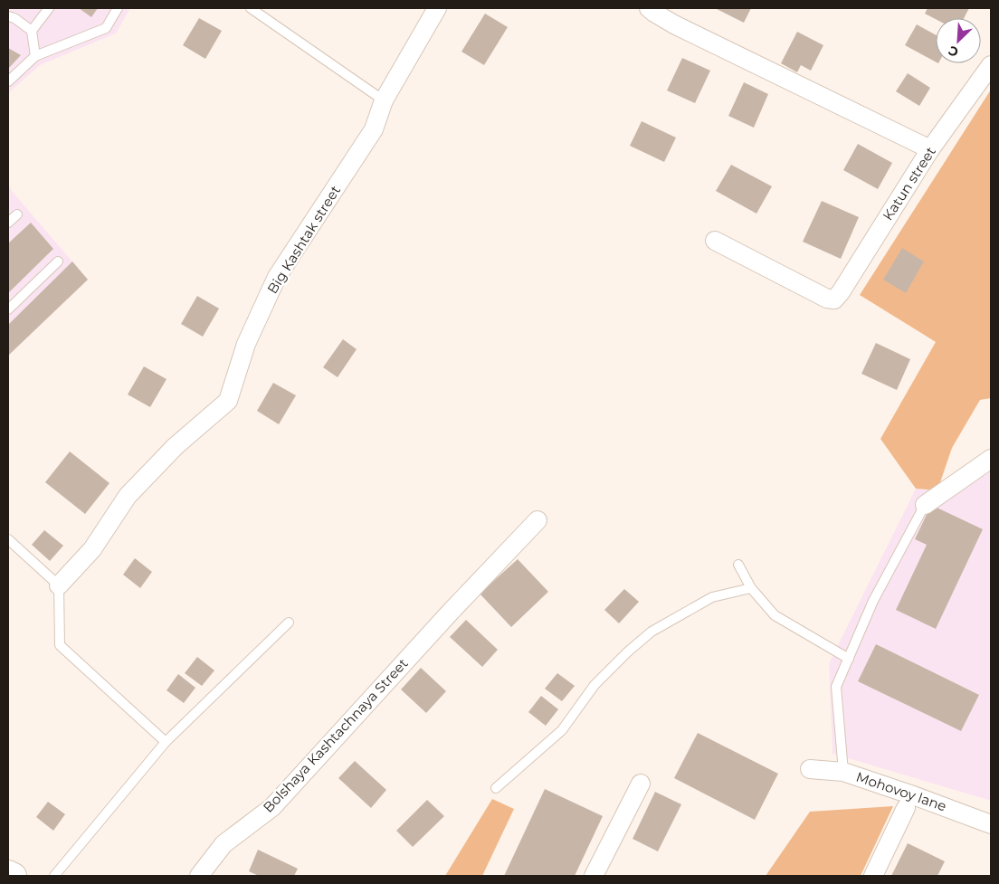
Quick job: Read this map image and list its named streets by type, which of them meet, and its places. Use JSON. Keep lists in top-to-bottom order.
{
  "streets": {
    "street": [
      "Katun street",
      "Big Kashtak street",
      "Bolshaya Kashtachnaya Street",
      "Mohovoy lane"
    ]
  },
  "north": "bottom left"
}
